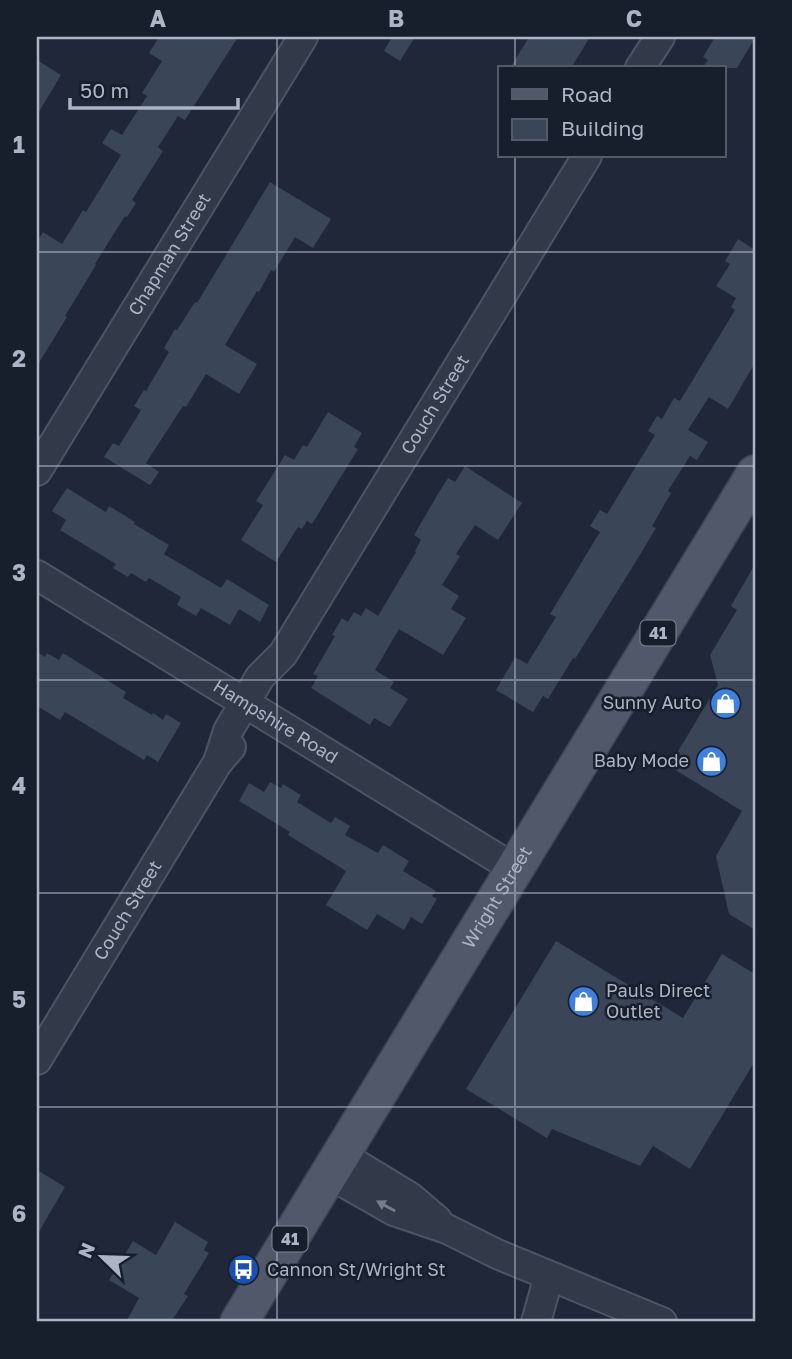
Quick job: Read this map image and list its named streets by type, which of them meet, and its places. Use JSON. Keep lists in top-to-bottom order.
{
  "streets": {
    "main road": ["41", "Wright Street"],
    "street": ["Chapman Street", "Couch Street", "Hampshire Road"]
  },
  "crossings": [
    ["Couch Street", "Hampshire Road"],
    ["Hampshire Road", "Wright Street"]
  ],
  "places": {
    "shop": ["Sunny Auto", "Baby Mode", "Pauls Direct Outlet"],
    "bus stop": ["Cannon St/Wright St"]
  },
  "legend": ["Road", "Building"],
  "scale_bar": "50 m",
  "north": "top left",
  "grid": {
    "columns": ["A", "B", "C"],
    "rows": [
      "1",
      "2",
      "3",
      "4",
      "5",
      "6"
    ]
  }
}
